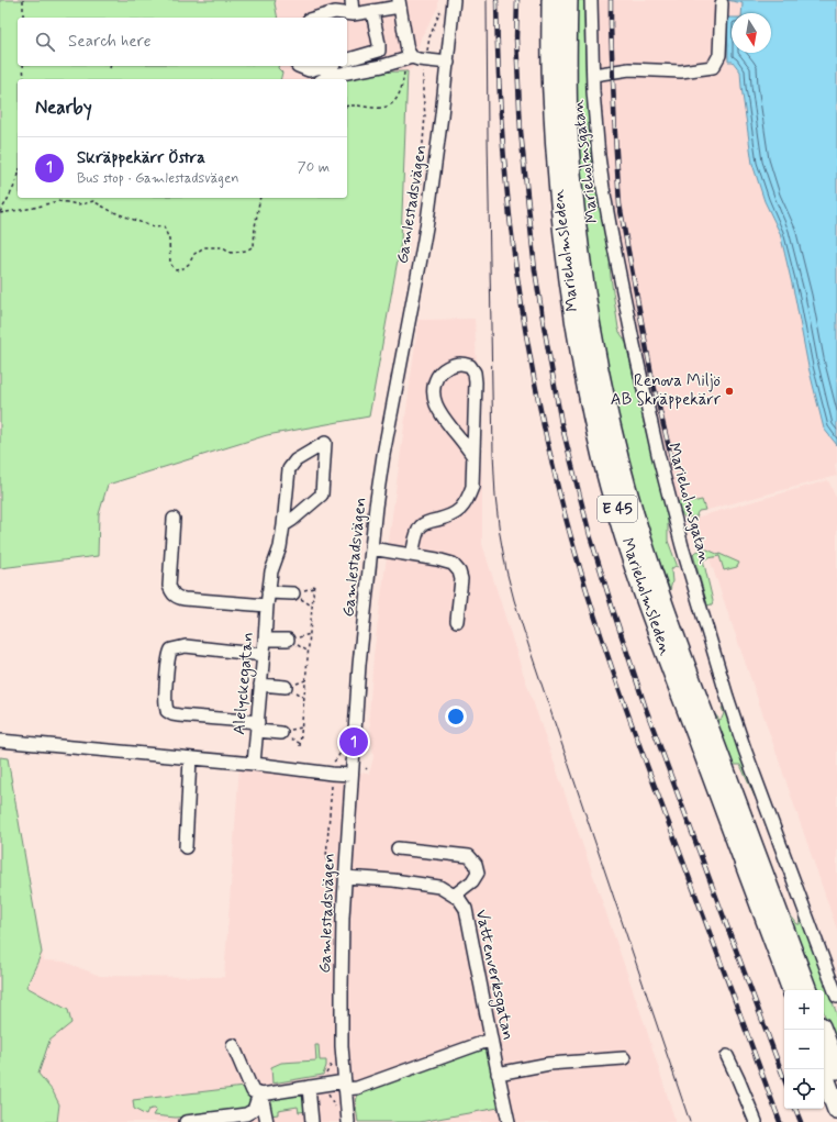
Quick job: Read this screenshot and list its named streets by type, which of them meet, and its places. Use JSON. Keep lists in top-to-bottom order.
{
  "streets": {
    "highway": ["Marieholmsleden", "E 45"],
    "street": [
      "Marieholmsgatan",
      "Gamlestadsvägen",
      "Alelyckegatan",
      "Vattenverksgatan"
    ]
  },
  "crossings": [
    ["Gamlestadsvägen", "Vattenverksgatan"]
  ],
  "places": ["Renova Miljö AB Skräppekärr"],
  "north": "bottom",
  "page": {
    "search": "Search here",
    "heading": "Nearby",
    "list": [
      {
        "mark": "1",
        "name": "Skräppekärr Östra",
        "note": "Bus stop · Gamlestadsvägen",
        "value": "70 m"
      }
    ],
    "pins": "1",
    "map_buttons": ["+", "−"]
  }
}
